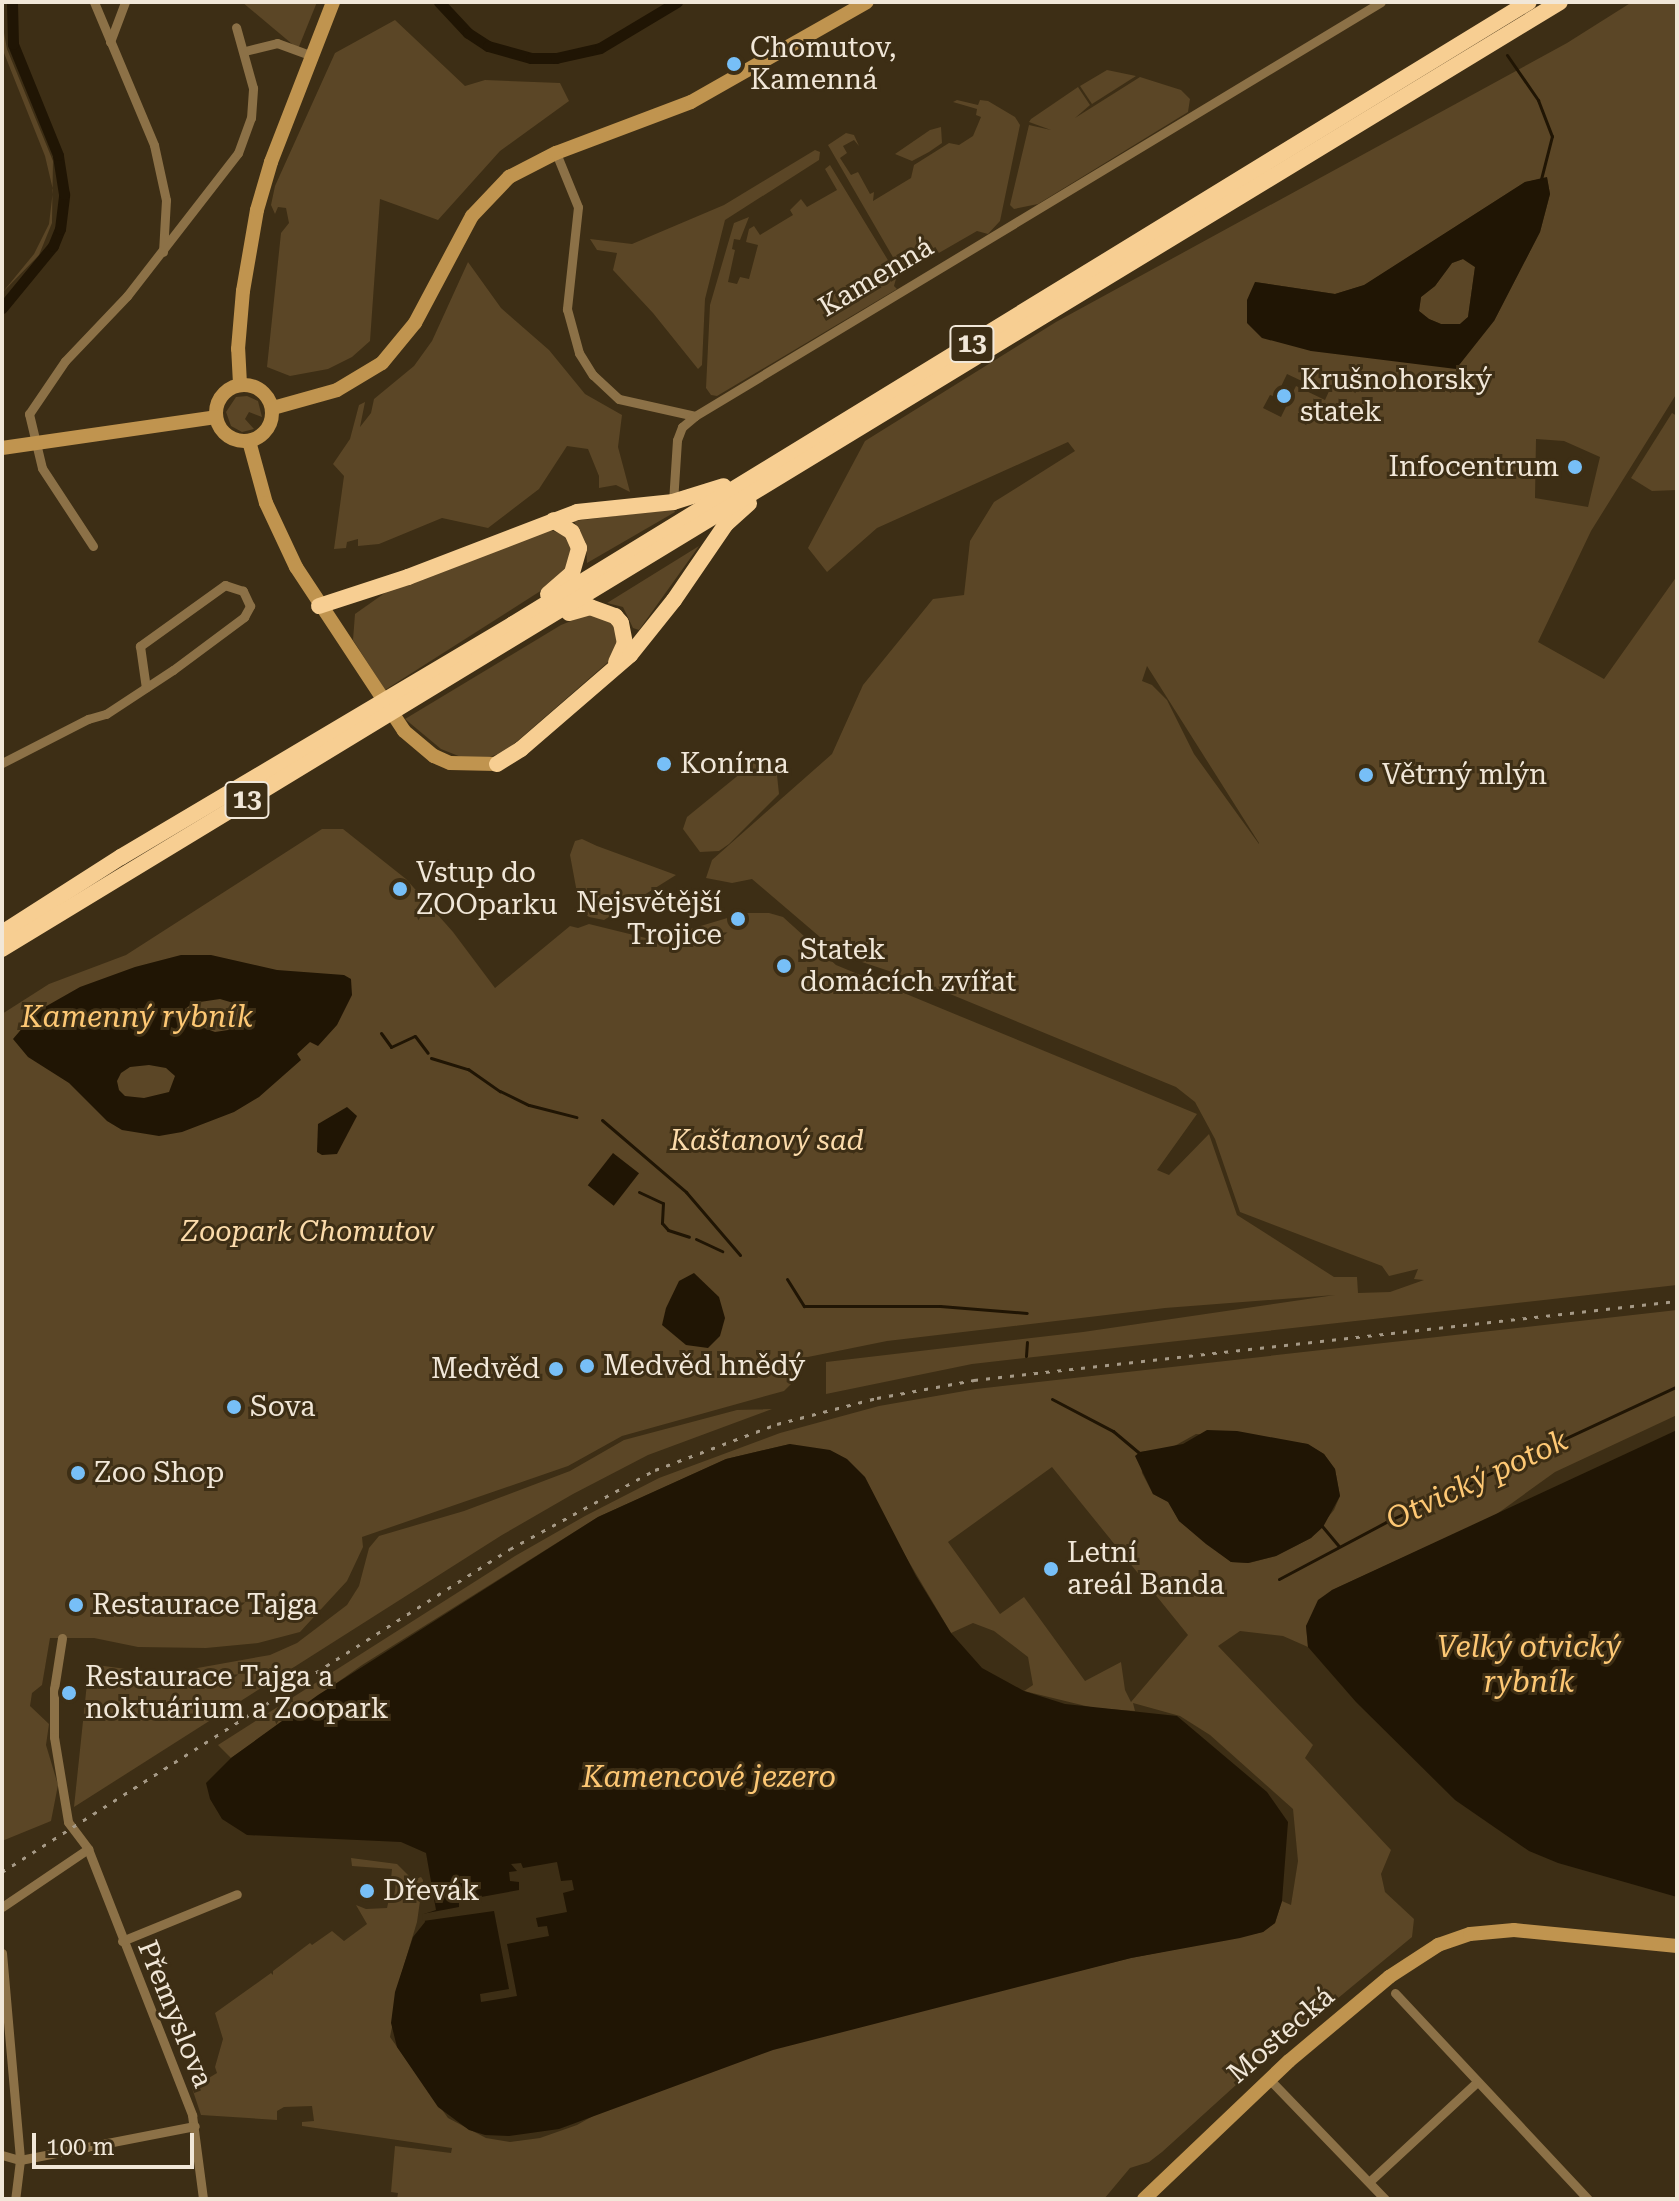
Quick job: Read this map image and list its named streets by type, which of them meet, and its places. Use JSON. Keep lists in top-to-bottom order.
{
  "streets": {
    "highway": ["13"],
    "street": ["Kamenná", "Přemyslova", "Mostecká"]
  },
  "water": [
    "Kamenný rybník",
    "Otvický potok",
    "Velký otvický rybník",
    "Kamencové jezero"
  ],
  "parks": ["Kaštanový sad", "Zoopark Chomutov"],
  "places": [
    "Chomutov, Kamenná",
    "Krušnohorský statek",
    "Infocentrum",
    "Konírna",
    "Větrný mlýn",
    "Vstup do ZOOparku",
    "Nejsvětější Trojice",
    "Statek domácích zvířat",
    "Medvěd hnědý",
    "Medvěd",
    "Sova",
    "Zoo Shop",
    "Letní areál Banda",
    "Restaurace Tajga",
    "Restaurace Tajga a noktuárium a Zoopark",
    "Dřevák"
  ],
  "scale_bar": "100 m"
}
